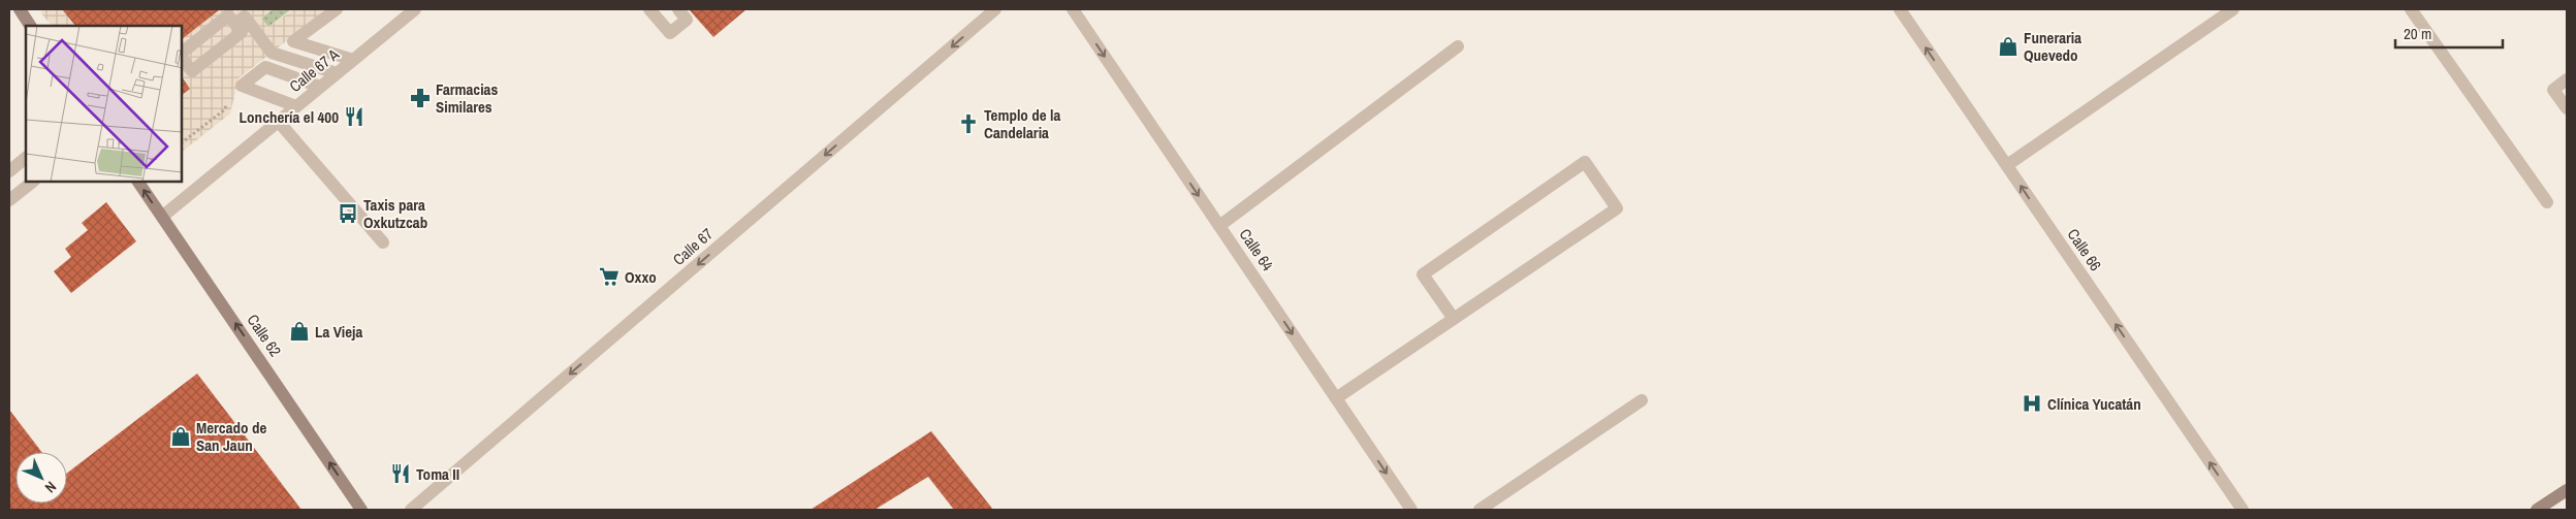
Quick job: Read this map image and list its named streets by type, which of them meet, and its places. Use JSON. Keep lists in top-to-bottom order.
{
  "streets": {
    "main road": ["Calle 62"],
    "street": [
      "Calle 67 A",
      "Calle 67",
      "Calle 64",
      "Calle 66"
    ]
  },
  "crossings": [
    ["Calle 67 A", "Calle 62"]
  ],
  "one_way": [
    "Calle 67",
    "Calle 64",
    "Calle 66",
    "Calle 62"
  ],
  "places": {
    "shop": ["Funeraria Quevedo", "La Vieja", "Mercado de San Jaun"],
    "pharmacy": ["Farmacias Similares"],
    "restaurant": ["Lonchería el 400", "Toma II"],
    "church": ["Templo de la Candelaria"],
    "bus stop": ["Taxis para Oxkutzcab"],
    "supermarket": ["Oxxo"],
    "hospital": ["Clínica Yucatán"]
  },
  "scale_bar": "20 m",
  "north": "bottom right"
}
